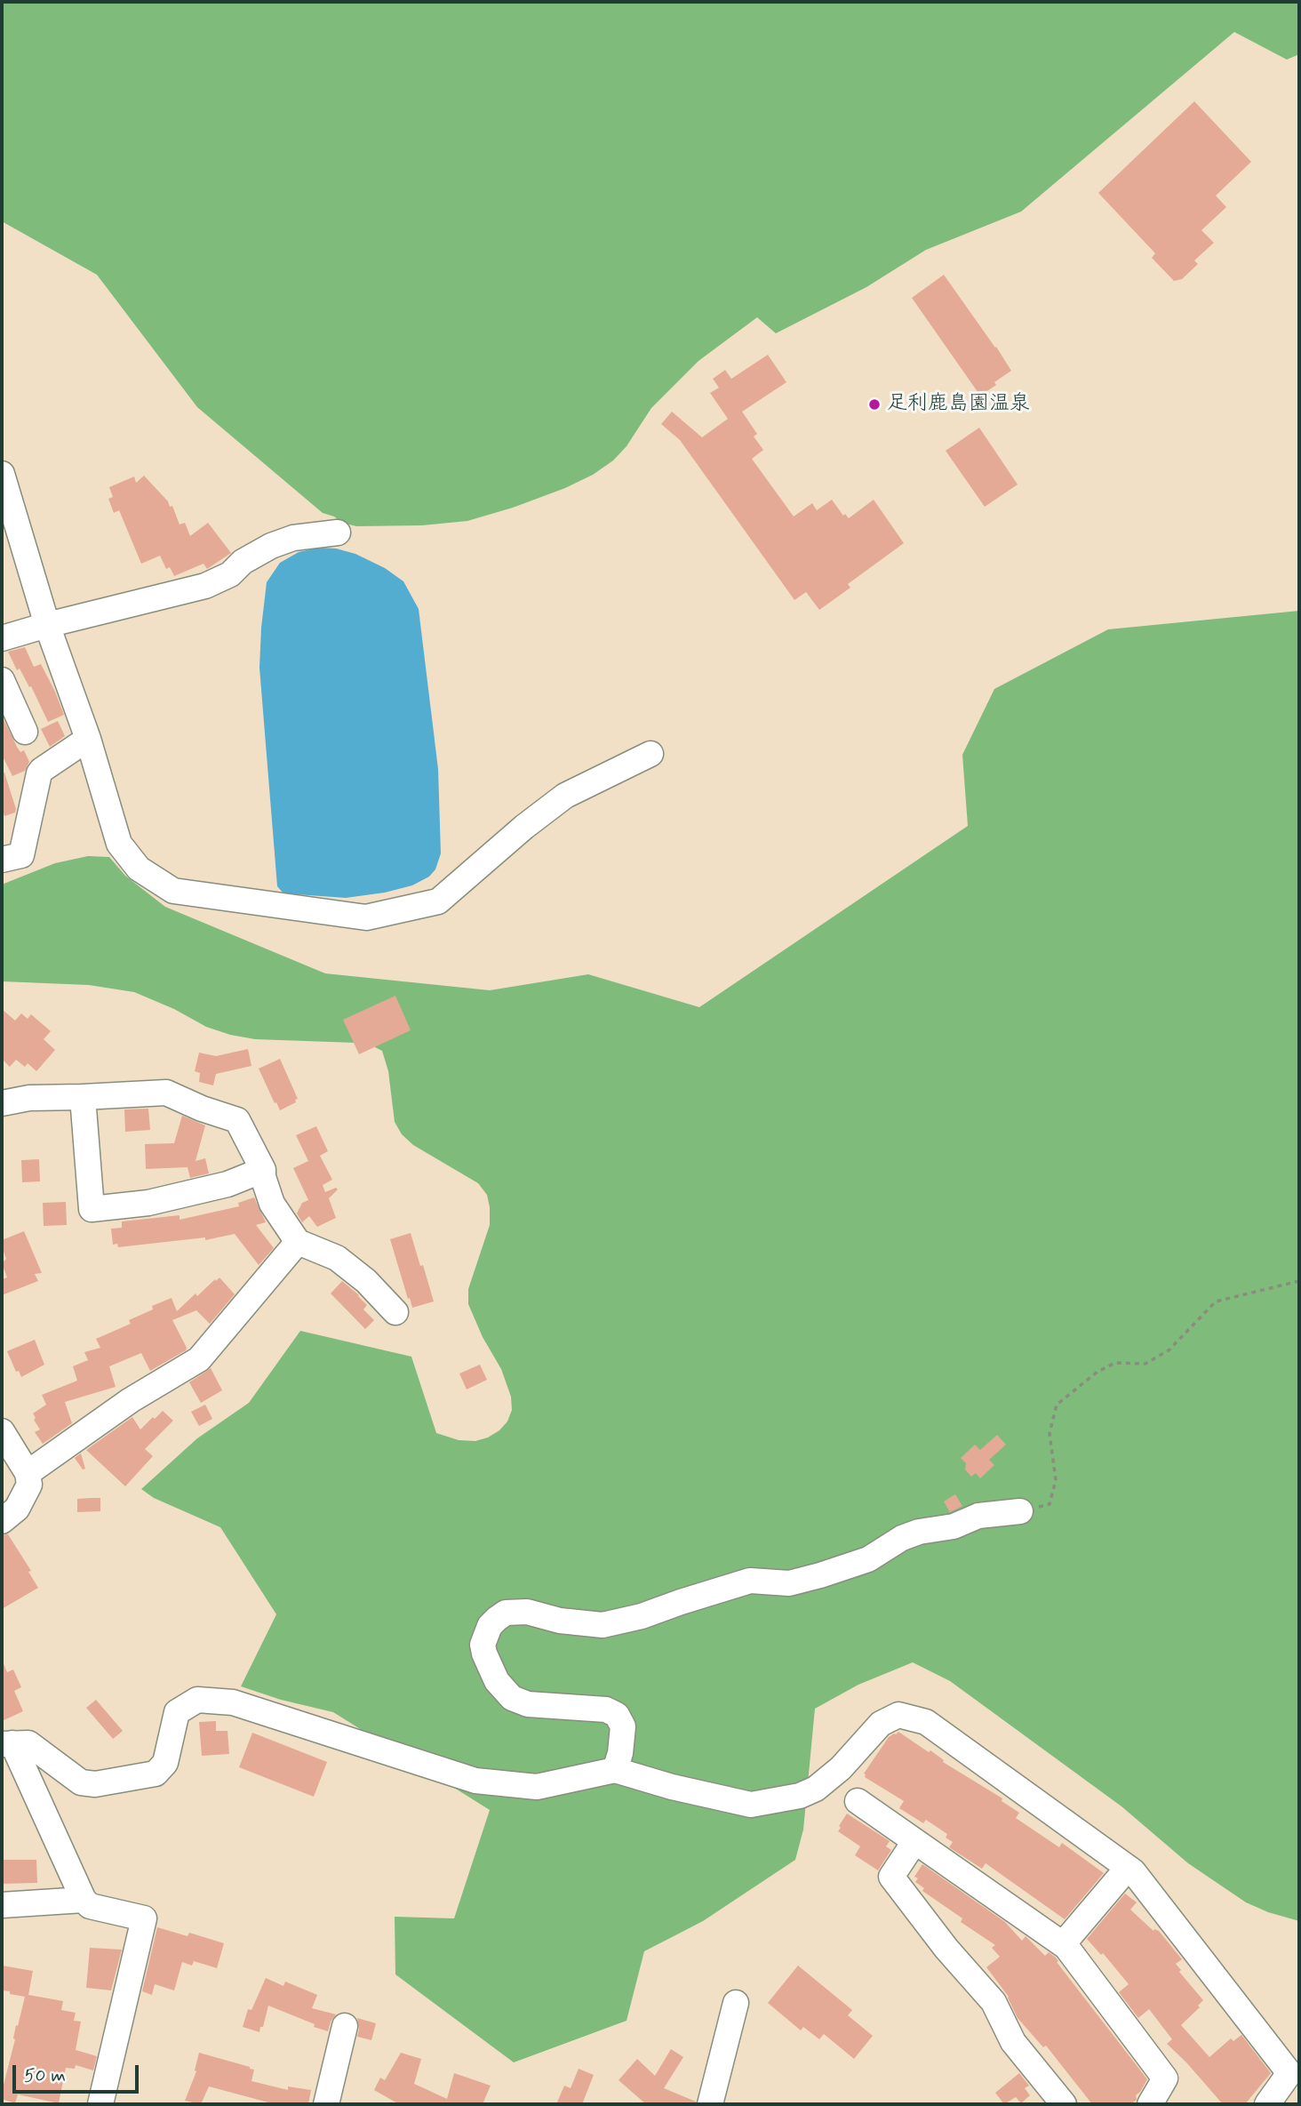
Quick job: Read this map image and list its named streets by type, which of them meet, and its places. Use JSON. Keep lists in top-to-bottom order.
{
  "places": ["足利鹿島園温泉"],
  "scale_bar": "50 m"
}
